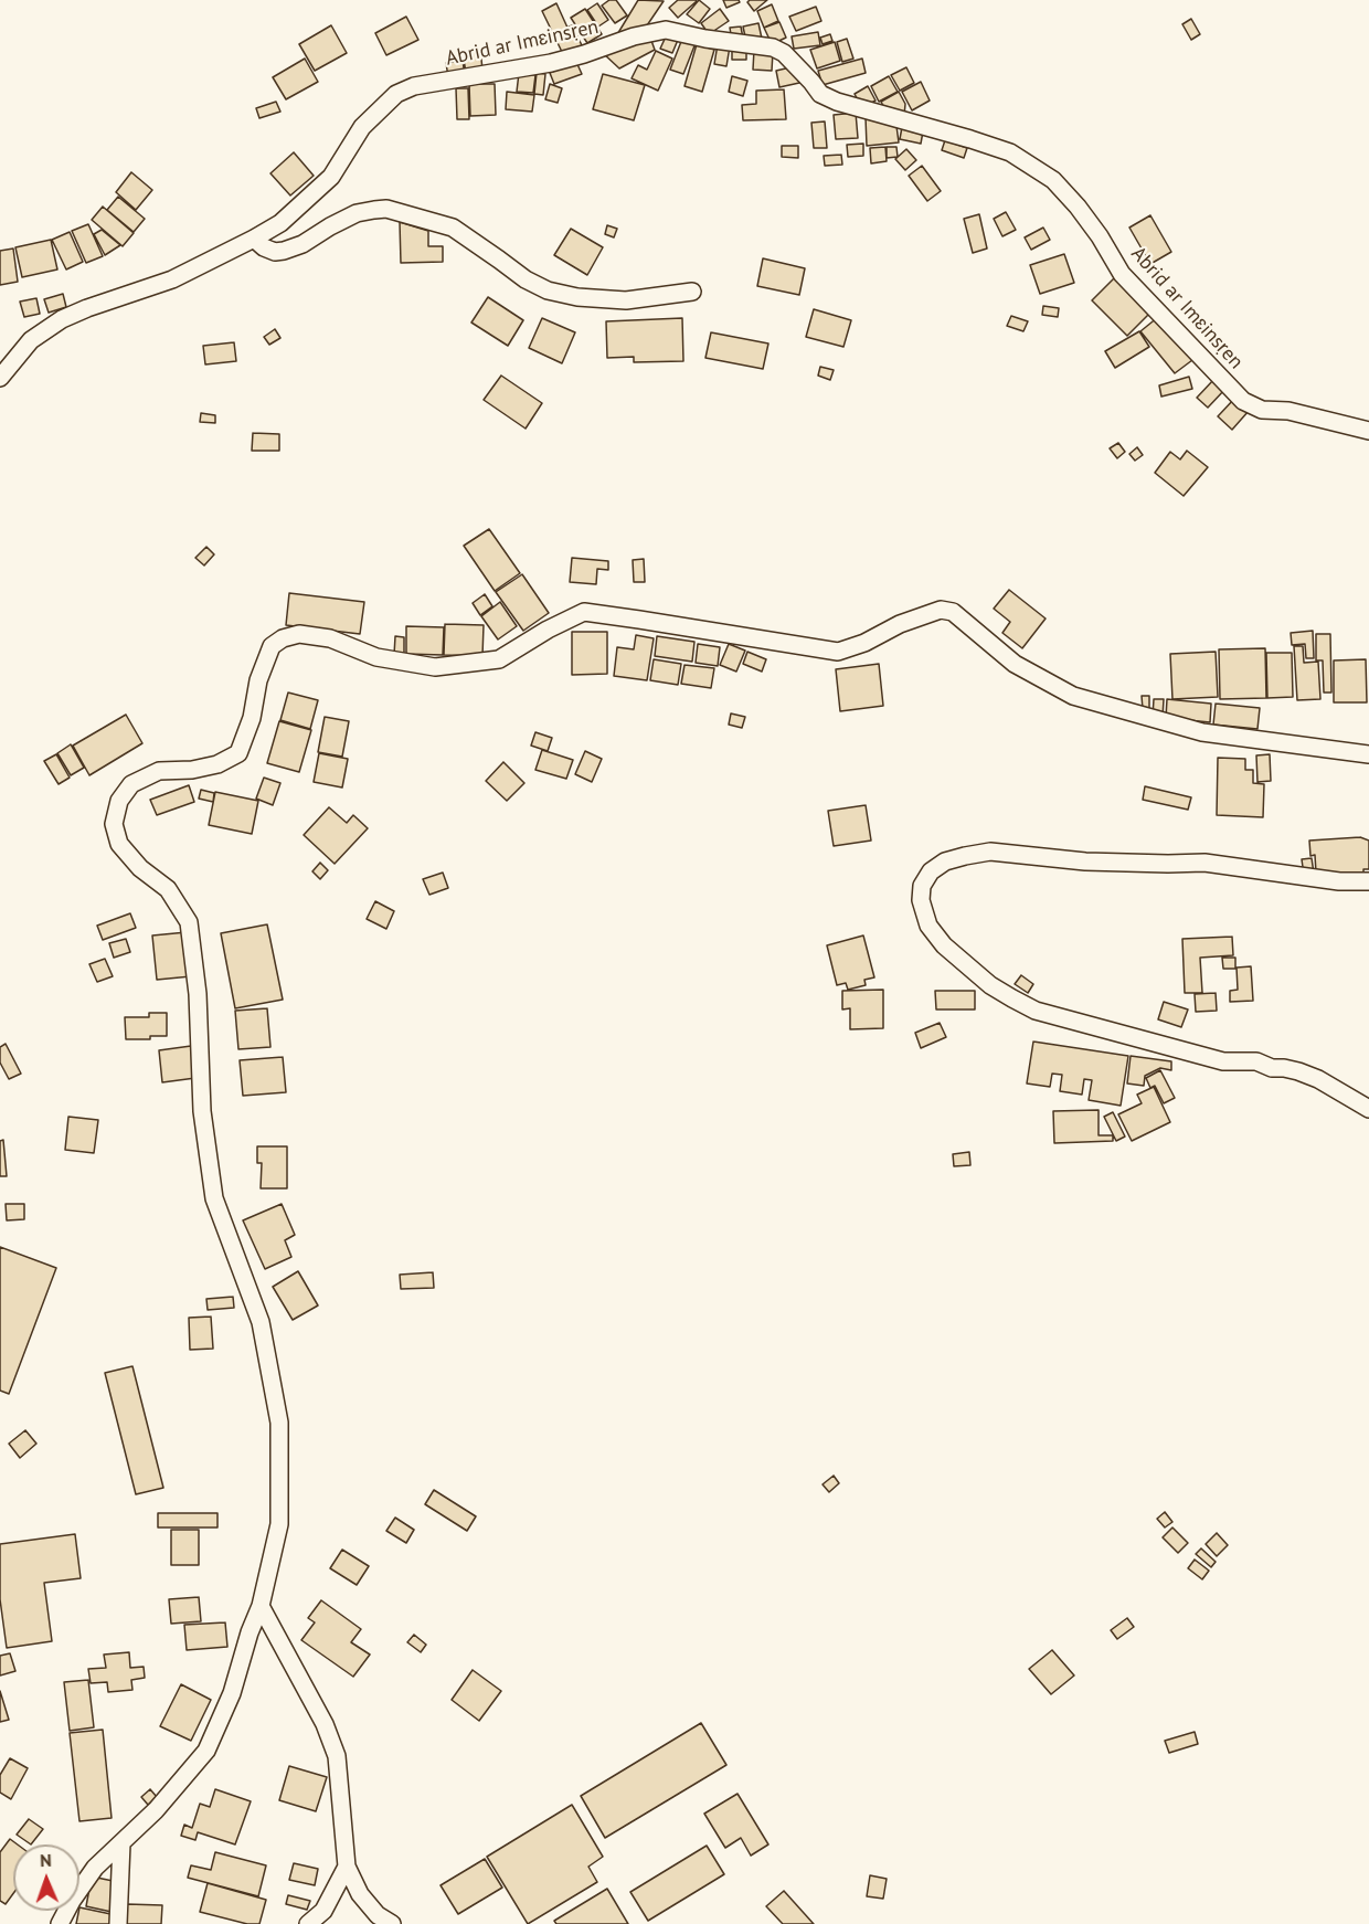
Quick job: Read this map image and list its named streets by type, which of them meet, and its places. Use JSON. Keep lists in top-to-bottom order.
{
  "streets": {
    "street": ["Abrid ar Imɛinsṛen"]
  },
  "north": "top"
}
